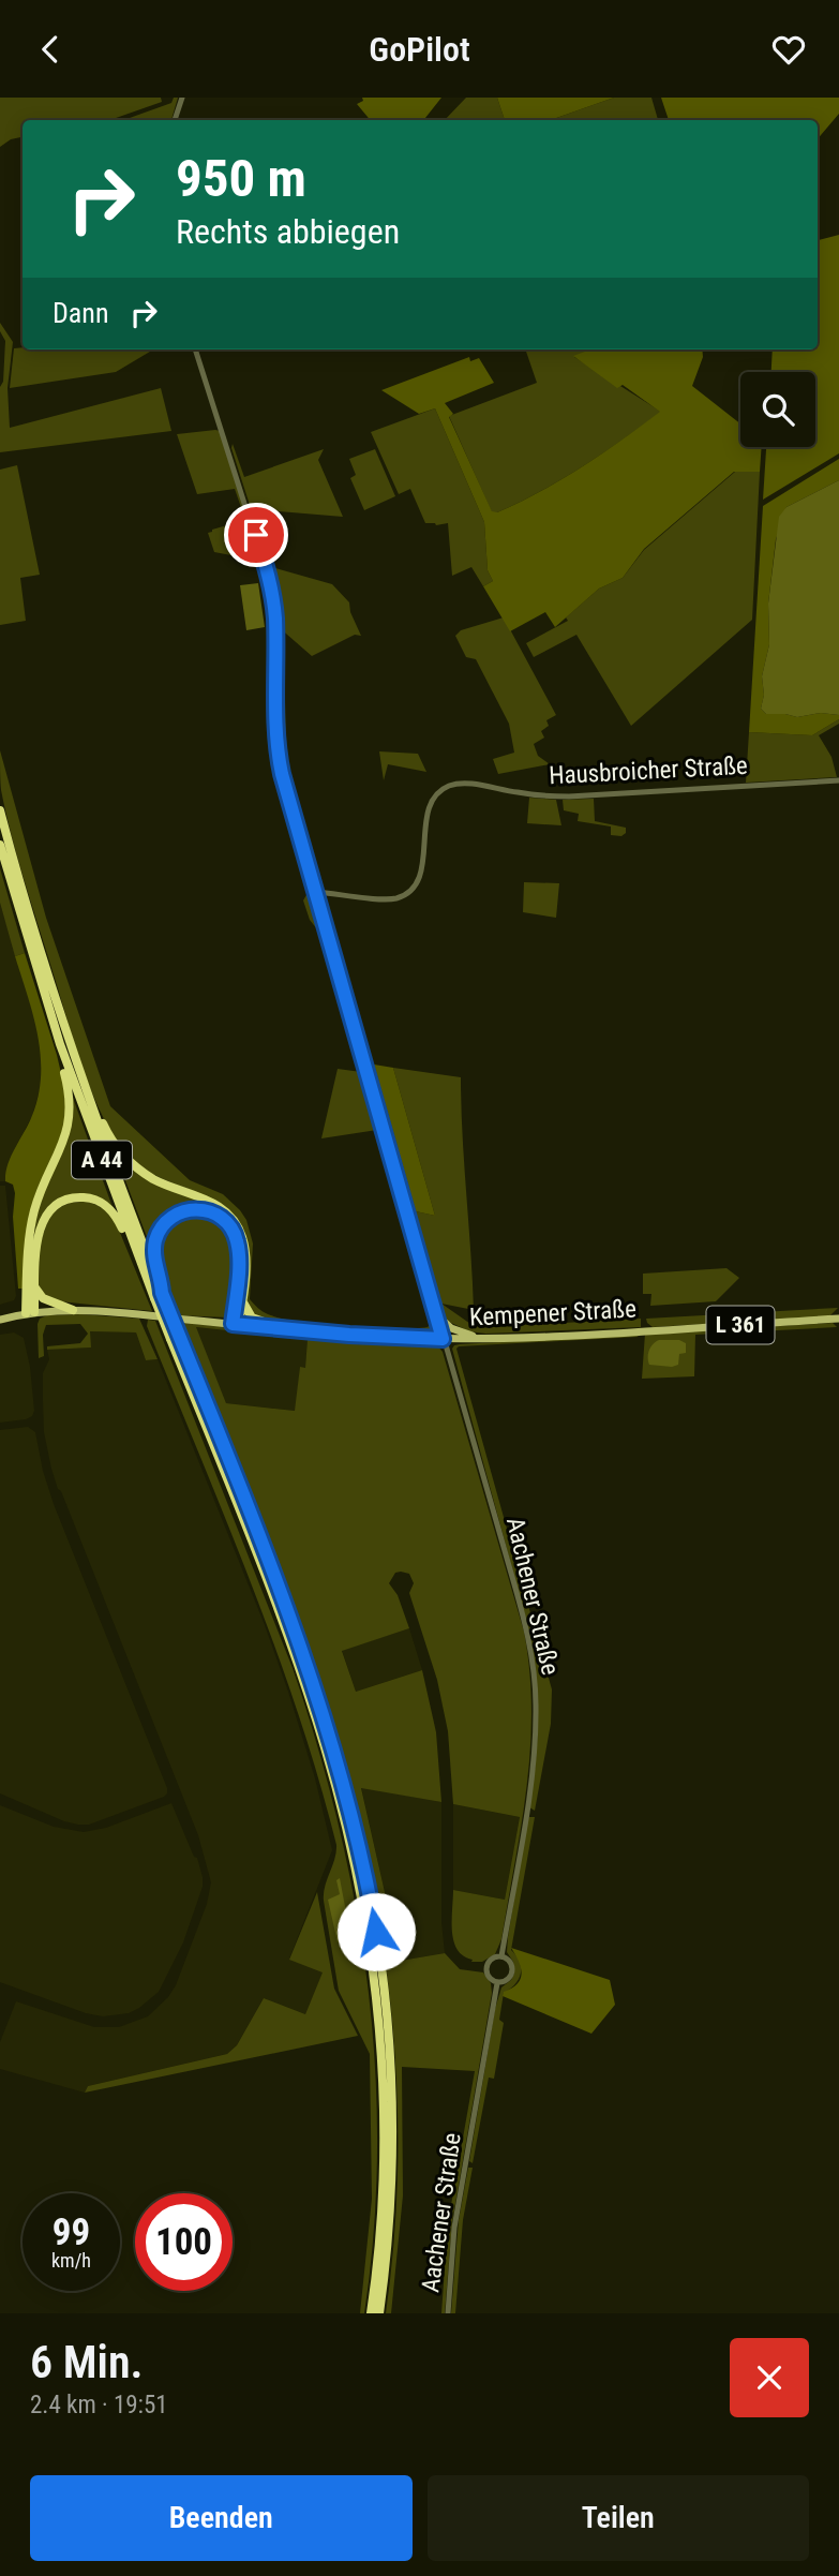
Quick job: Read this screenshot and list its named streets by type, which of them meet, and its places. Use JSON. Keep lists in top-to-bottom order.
{
  "streets": {
    "highway": ["A 44"],
    "main road": ["Kempener Straße", "L 361"],
    "street": ["Hausbroicher Straße", "Aachener Straße"]
  },
  "crossings": [
    ["Hausbroicher Straße", "Aachener Straße"],
    ["Kempener Straße", "L 361"],
    ["Kempener Straße", "Aachener Straße"],
    ["L 361", "Aachener Straße"]
  ],
  "page": {
    "header": "GoPilot",
    "turn": ["950 m", "Rechts abbiegen"],
    "then": "Dann",
    "speed": "99 km/h",
    "limit": "100",
    "heading": ["6 Min.", "2.4 km · 19:51"],
    "buttons": ["Beenden", "Teilen"]
  }
}
